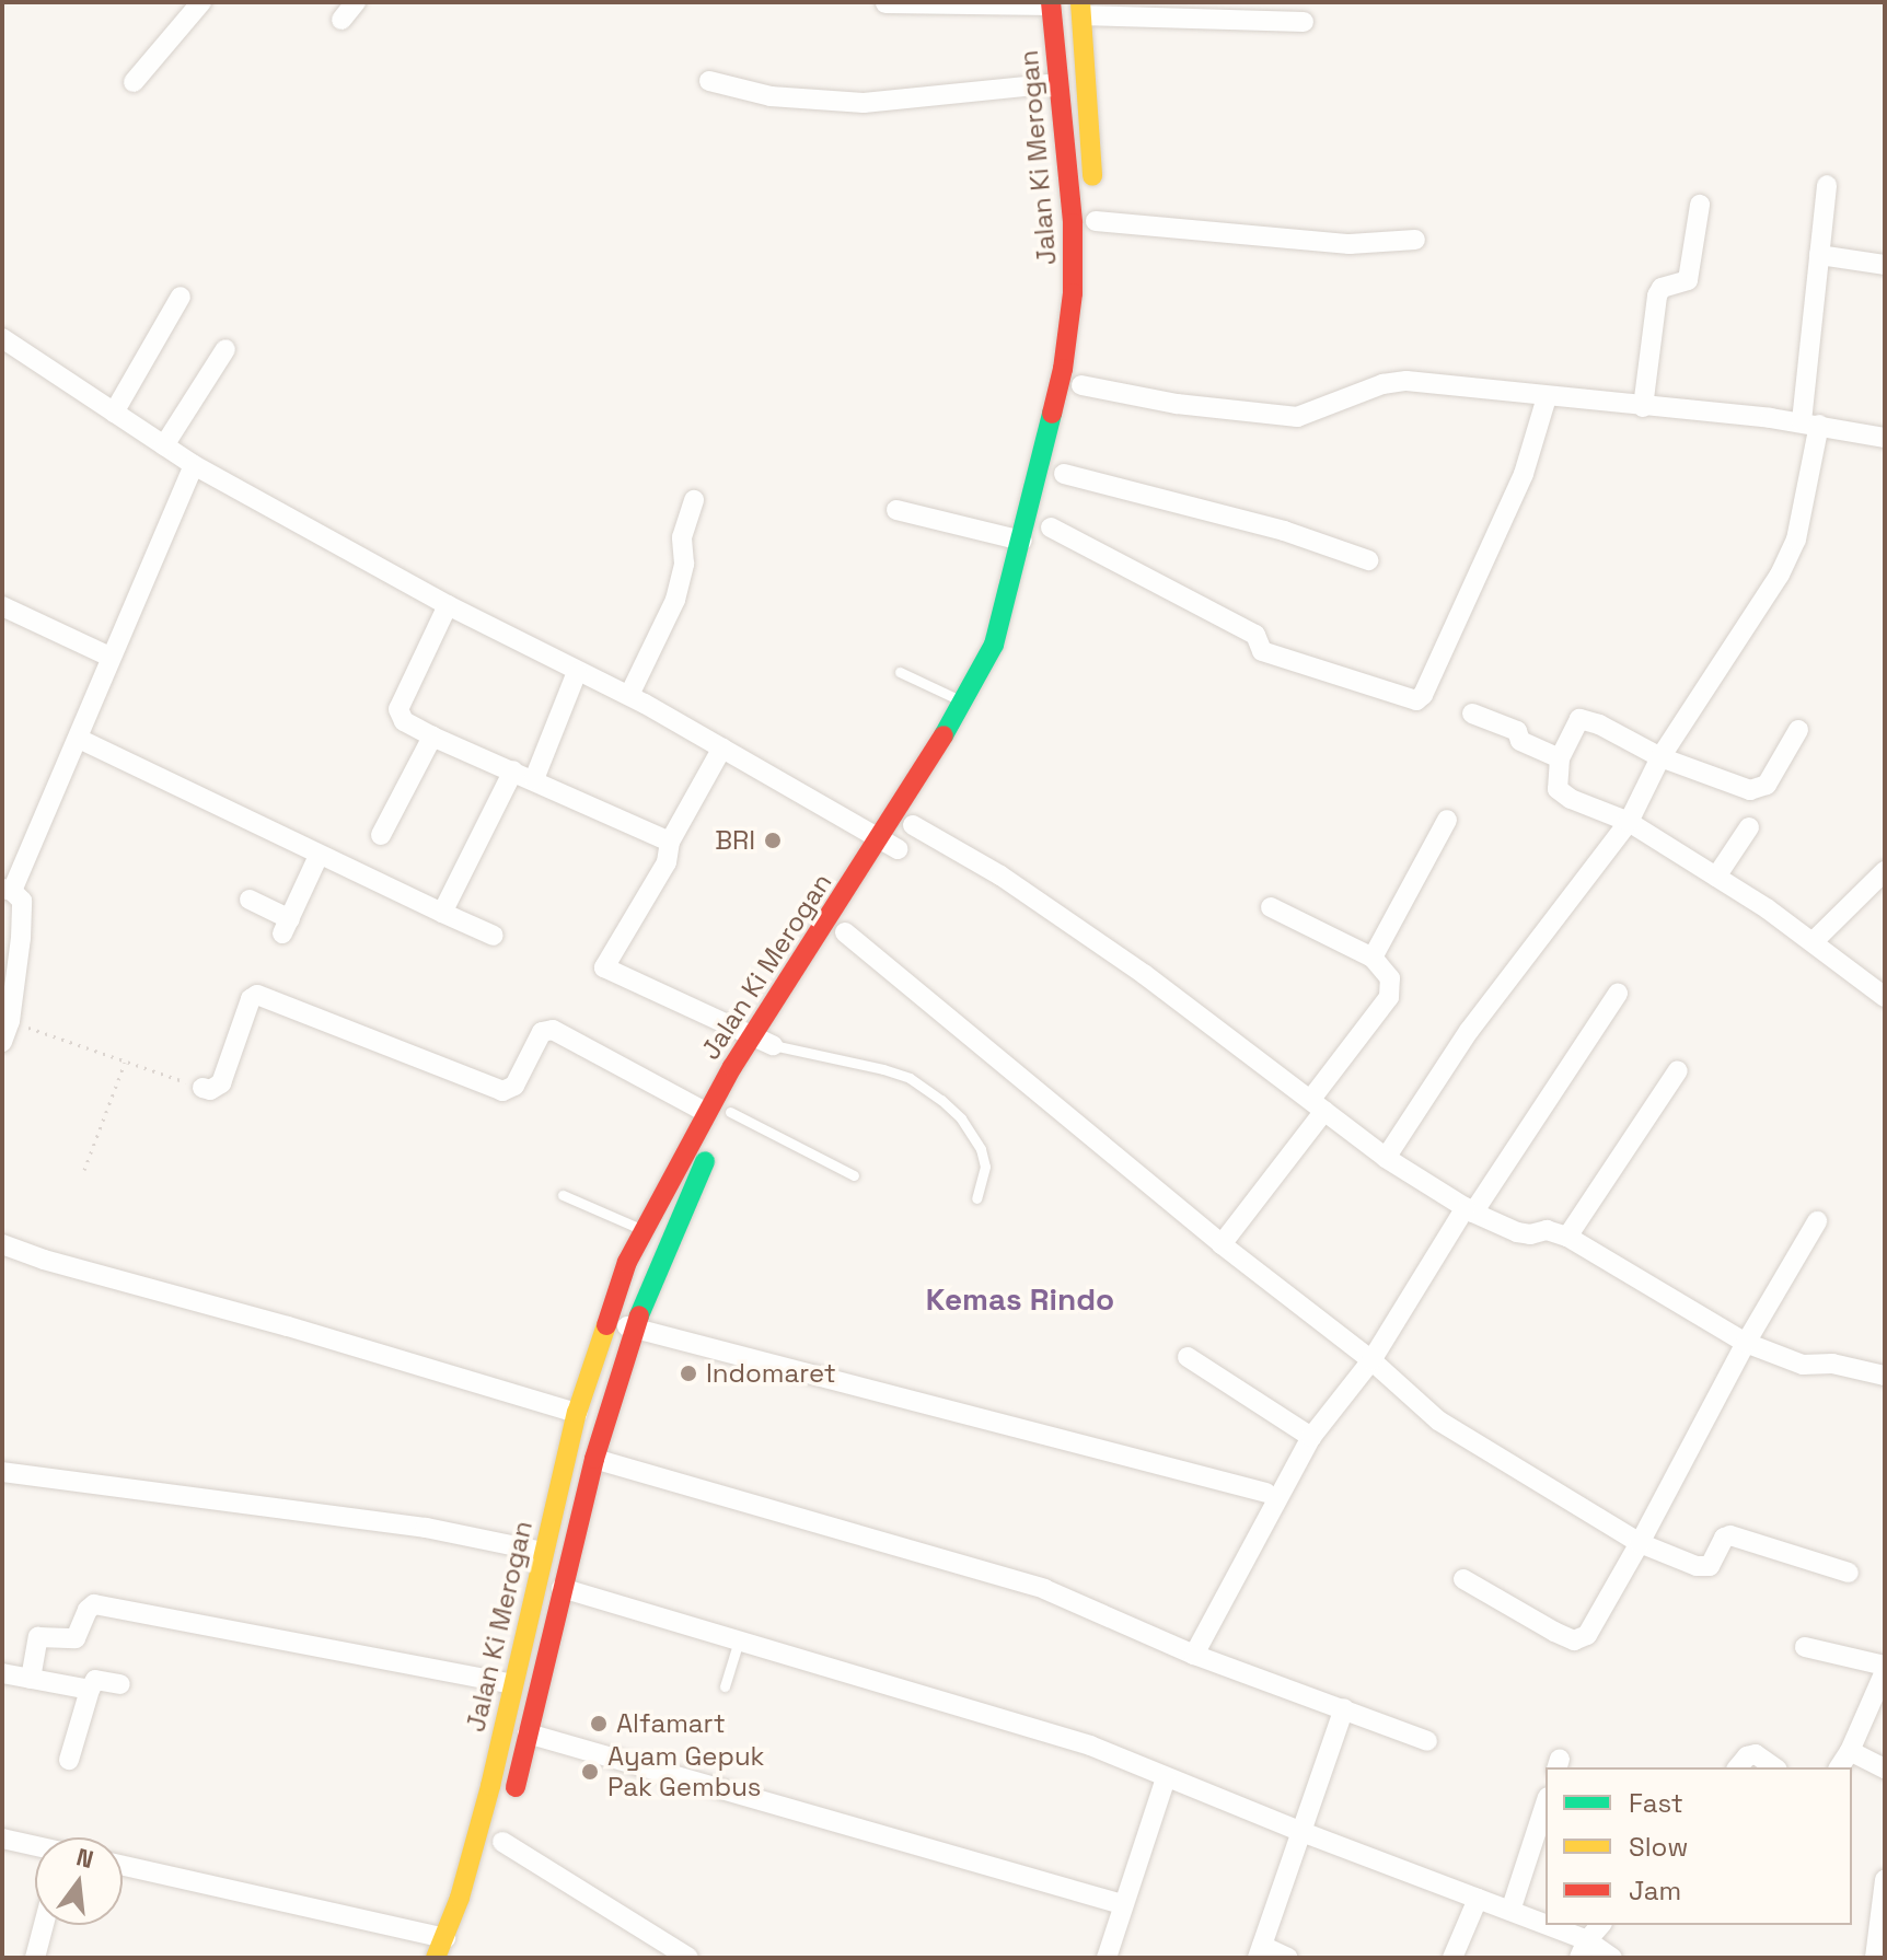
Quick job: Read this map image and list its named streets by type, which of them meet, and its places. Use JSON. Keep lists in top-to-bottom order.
{
  "streets": {
    "highway": ["Jalan Ki Merogan"]
  },
  "districts": ["Kemas Rindo"],
  "places": [
    "BRI",
    "Indomaret",
    "Alfamart",
    "Ayam Gepuk Pak Gembus"
  ],
  "legend": ["Fast", "Slow", "Jam"],
  "north": "top"
}
